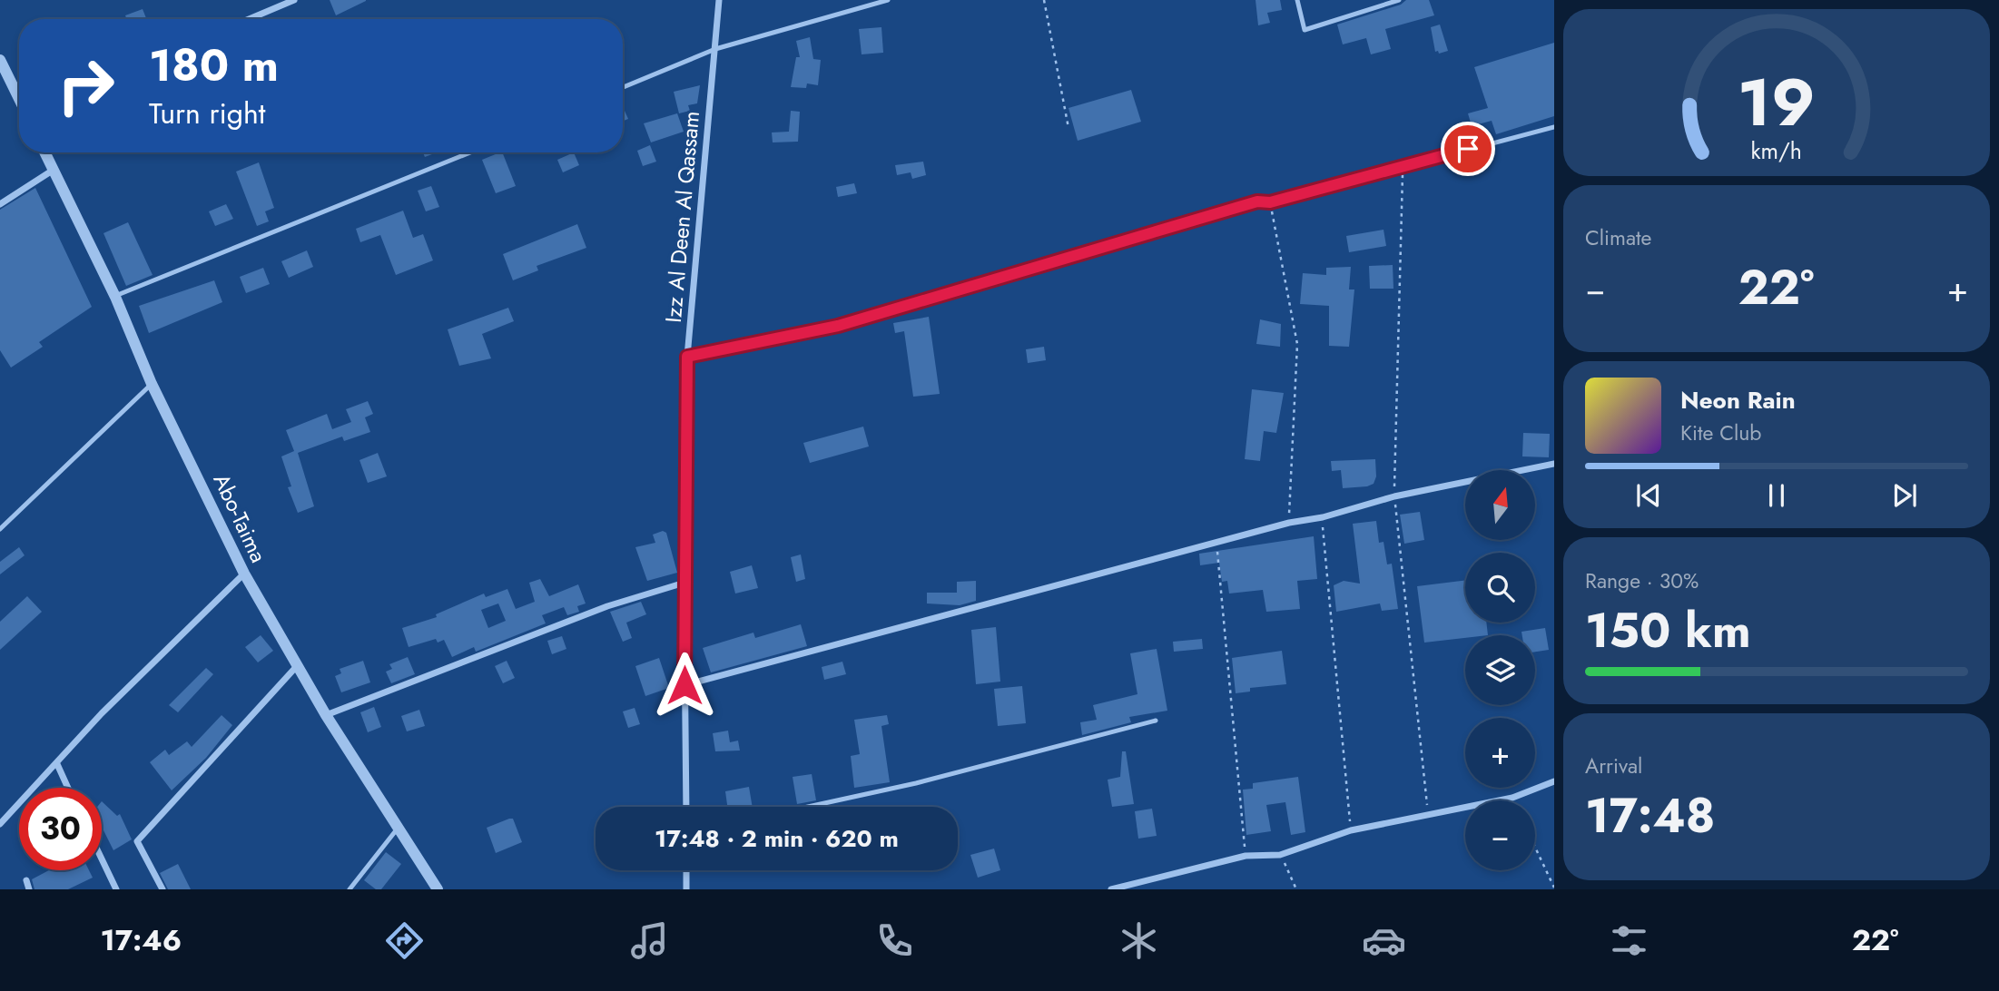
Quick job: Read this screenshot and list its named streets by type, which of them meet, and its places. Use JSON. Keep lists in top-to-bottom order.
{
  "streets": {
    "street": ["Izz Al Deen Al Qassam", "Abo-Taima"]
  },
  "north": "top",
  "page": {
    "turn": ["180 m", "Turn right"],
    "tile": [
      "Climate",
      ["Range · 30%", "150 km"],
      ["Arrival", "17:48"]
    ],
    "heat": ["−", "22°", "+"],
    "song": ["Neon Rain", "Kite Club"],
    "map_buttons": ["+", "−"],
    "limit": "30",
    "trip": "17:48 · 2 min · 620 m",
    "tabs": ["17:46", "22°"],
    "gauge": ["19", "km/h"]
  }
}
